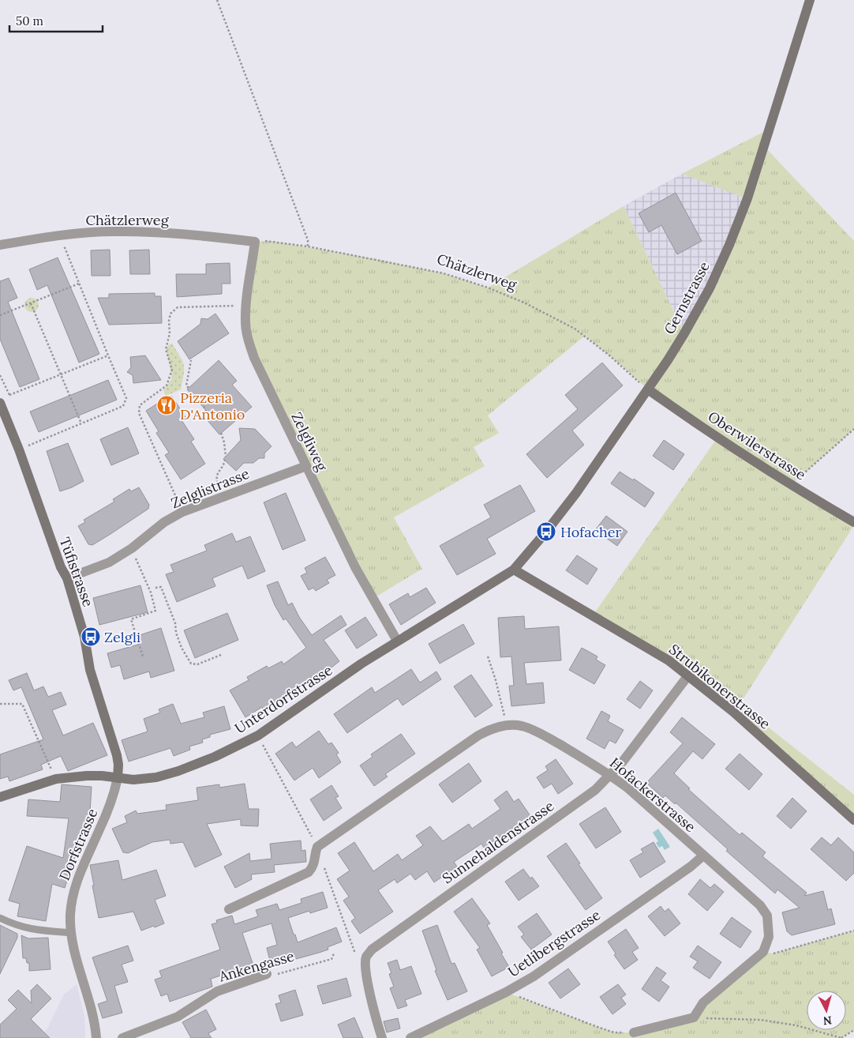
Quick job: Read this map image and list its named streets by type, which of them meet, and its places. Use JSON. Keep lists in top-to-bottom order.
{
  "streets": {
    "street": [
      "Chätzlerweg",
      "Gernstrasse",
      "Zelgliweg",
      "Oberwilerstrasse",
      "Zelglistrasse",
      "Tüfistrasse",
      "Strubikonerstrasse",
      "Unterdorfstrasse",
      "Hofackerstrasse",
      "Sunnehaldenstrasse",
      "Dorfstrasse",
      "Uetlibergstrasse",
      "Ankengasse"
    ]
  },
  "crossings": [
    ["Chätzlerweg", "Gernstrasse"],
    ["Chätzlerweg", "Zelgliweg"],
    ["Chätzlerweg", "Oberwilerstrasse"],
    ["Gernstrasse", "Oberwilerstrasse"],
    ["Gernstrasse", "Strubikonerstrasse"],
    ["Gernstrasse", "Unterdorfstrasse"],
    ["Zelgliweg", "Zelglistrasse"],
    ["Zelgliweg", "Unterdorfstrasse"],
    ["Zelglistrasse", "Tüfistrasse"],
    ["Tüfistrasse", "Unterdorfstrasse"],
    ["Tüfistrasse", "Dorfstrasse"],
    ["Strubikonerstrasse", "Unterdorfstrasse"],
    ["Strubikonerstrasse", "Sunnehaldenstrasse"],
    ["Unterdorfstrasse", "Dorfstrasse"],
    ["Hofackerstrasse", "Sunnehaldenstrasse"],
    ["Hofackerstrasse", "Uetlibergstrasse"]
  ],
  "places": {
    "restaurant": ["Pizzeria D'Antonio"],
    "bus stop": ["Hofacher", "Zelgli"]
  },
  "scale_bar": "50 m",
  "north": "bottom"
}
